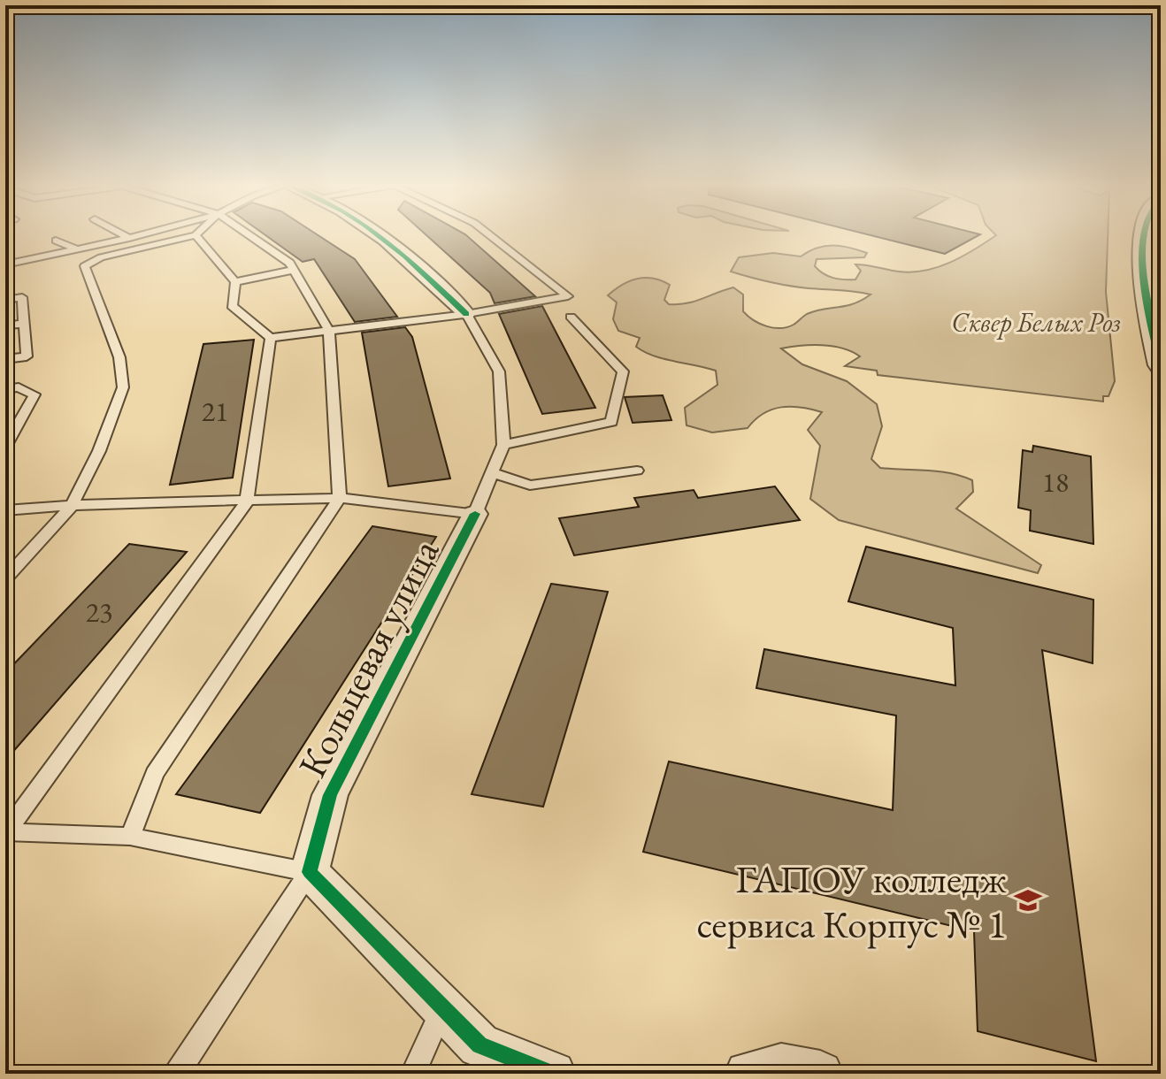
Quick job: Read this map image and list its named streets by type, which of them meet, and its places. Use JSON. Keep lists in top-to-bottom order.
{
  "streets": {
    "street": ["Кольцевая улица"]
  },
  "parks": ["Сквер Белых Роз"],
  "places": {
    "school or university": ["ГАПОУ колледж сервиса Корпус № 1"]
  },
  "house_numbers": ["21", "18", "23"]
}
